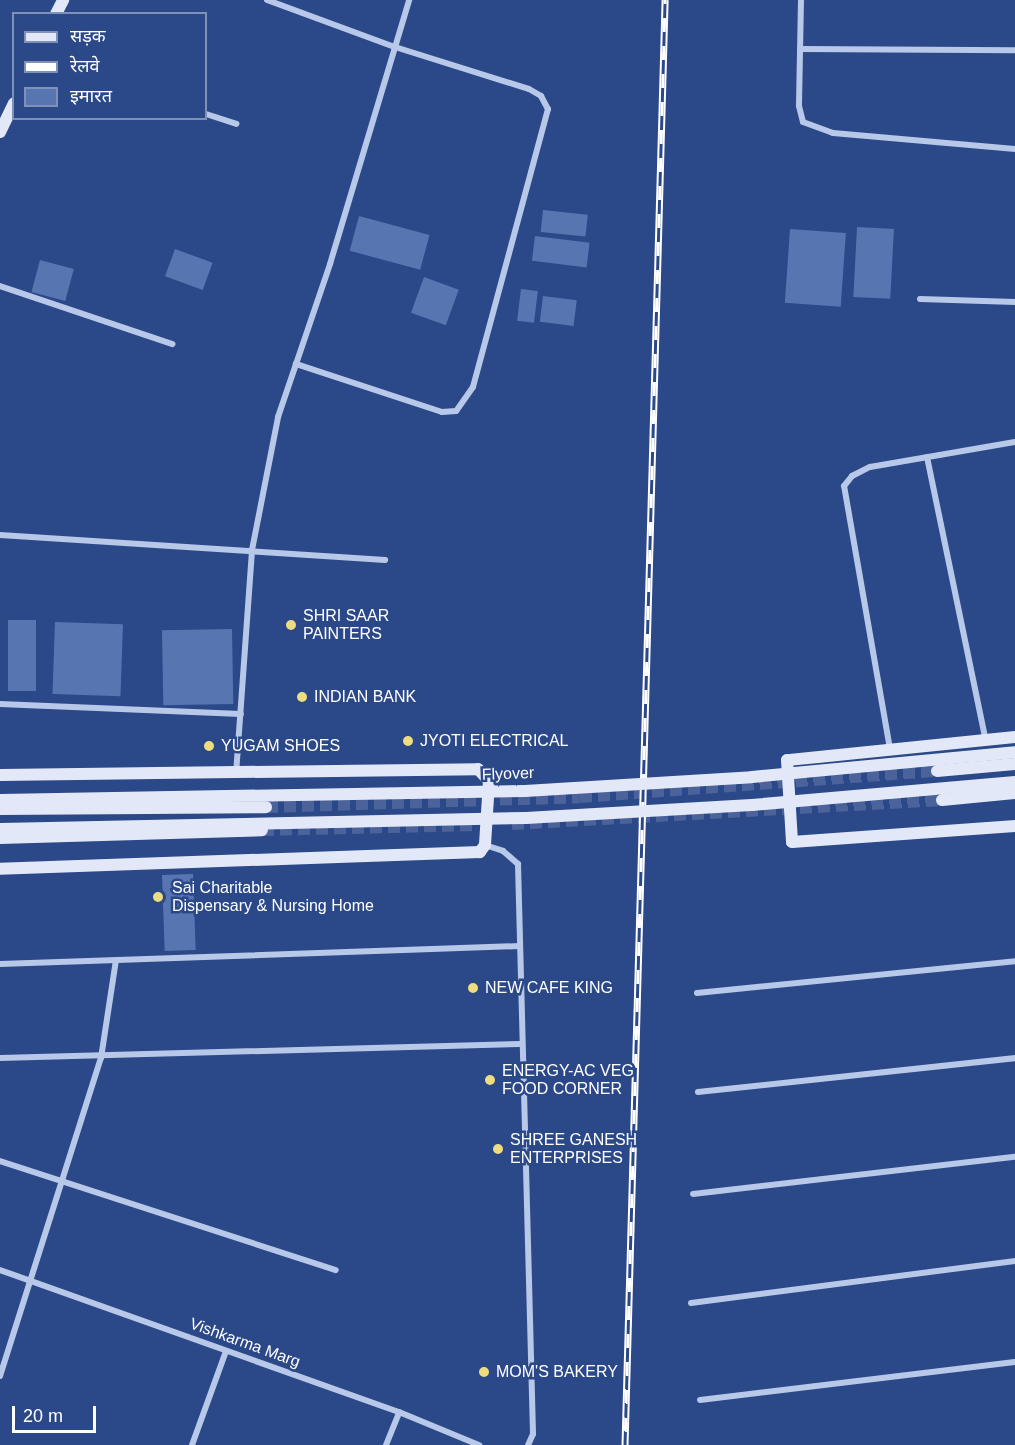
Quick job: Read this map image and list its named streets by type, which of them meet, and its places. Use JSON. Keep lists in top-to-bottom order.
{
  "streets": {
    "street": ["Flyover", "Vishkarma Marg"]
  },
  "places": [
    "SHRI SAAR PAINTERS",
    "INDIAN BANK",
    "JYOTI ELECTRICAL",
    "YUGAM SHOES",
    "Sai Charitable Dispensary & Nursing Home",
    "NEW CAFE KING",
    "ENERGY-AC VEG FOOD CORNER",
    "SHREE GANESH ENTERPRISES",
    "MOM'S BAKERY"
  ],
  "legend": ["सड़क", "रेलवे", "इमारत"],
  "scale_bar": "20 m"
}
